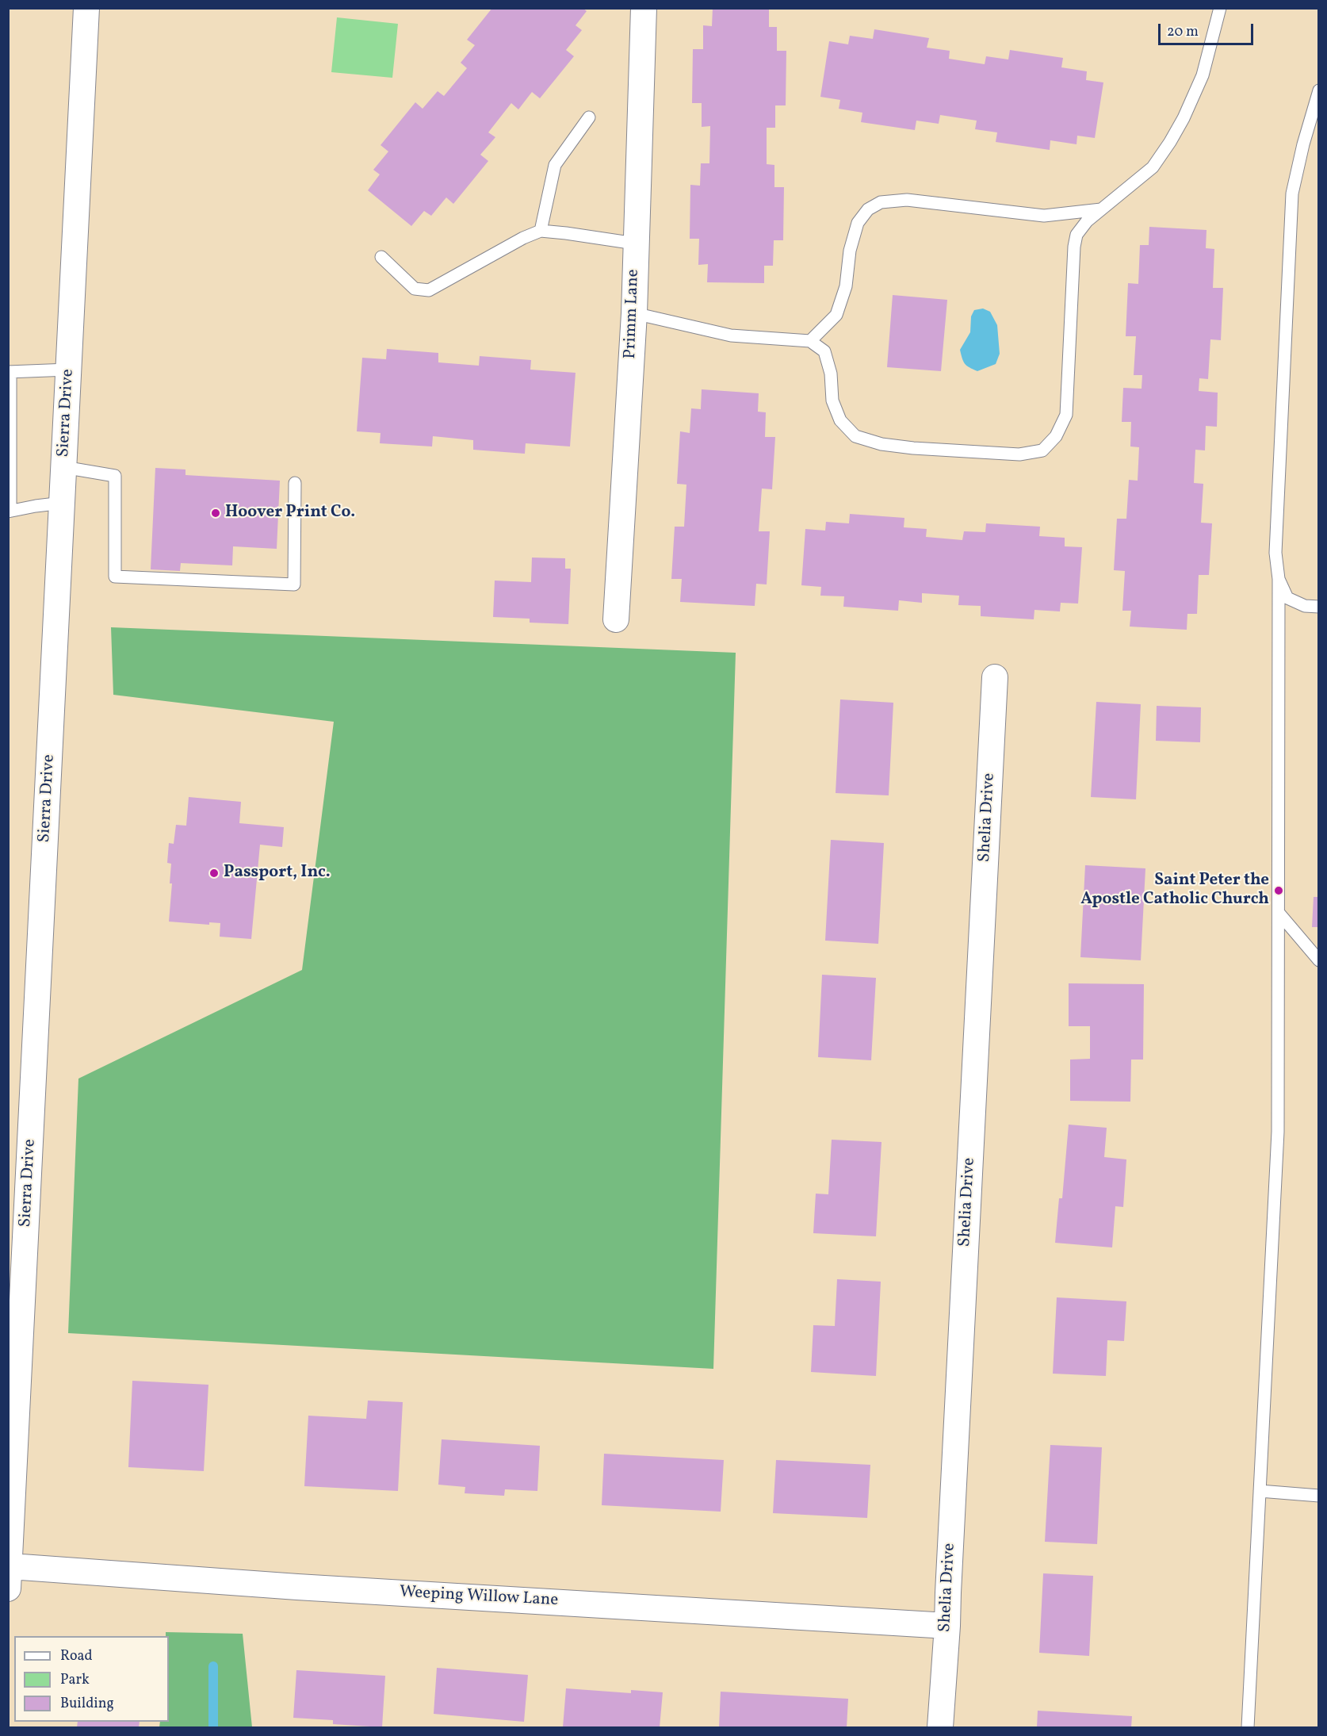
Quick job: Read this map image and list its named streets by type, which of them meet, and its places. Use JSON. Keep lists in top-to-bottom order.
{
  "streets": {
    "street": [
      "Primm Lane",
      "Sierra Drive",
      "Shelia Drive",
      "Weeping Willow Lane"
    ]
  },
  "crossings": [
    ["Sierra Drive", "Weeping Willow Lane"],
    ["Shelia Drive", "Weeping Willow Lane"]
  ],
  "places": ["Hoover Print Co.", "Passport, Inc.", "Saint Peter the Apostle Catholic Church"],
  "legend": ["Road", "Park", "Building"],
  "scale_bar": "20 m"
}
